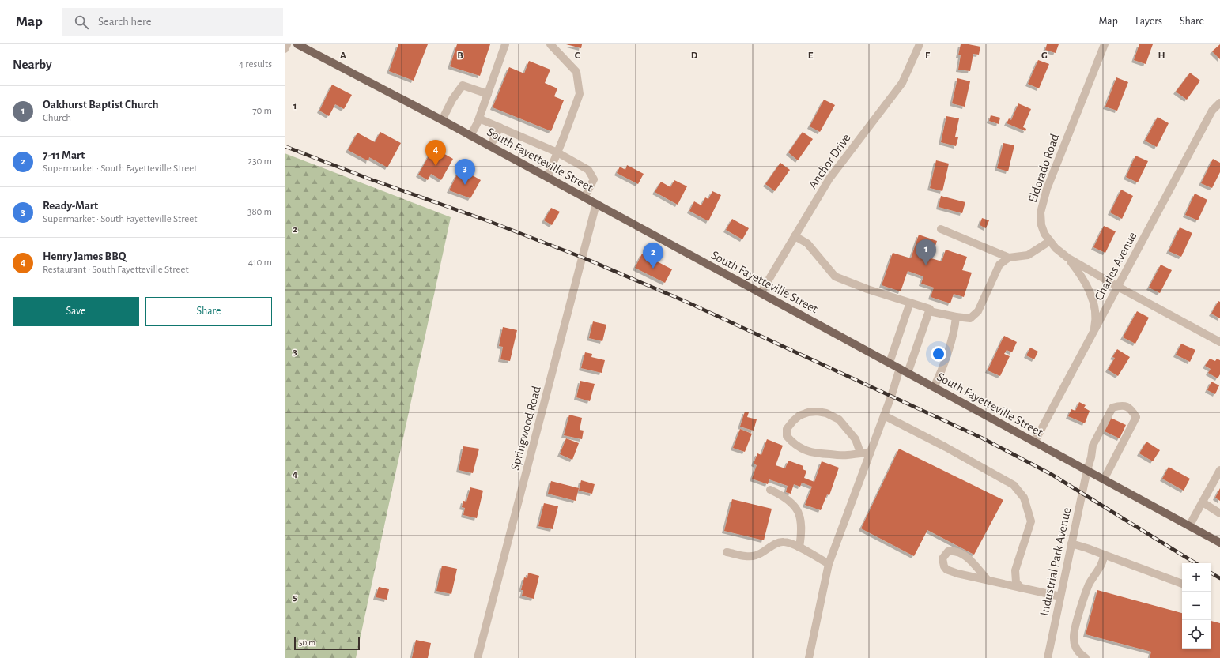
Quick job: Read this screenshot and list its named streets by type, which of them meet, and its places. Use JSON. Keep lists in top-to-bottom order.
{
  "streets": {
    "main road": ["South Fayetteville Street"],
    "street": [
      "Anchor Drive",
      "Eldorado Road",
      "Charles Avenue",
      "Springwood Road",
      "Industrial Park Avenue"
    ]
  },
  "crossings": [
    ["South Fayetteville Street", "Anchor Drive"],
    ["South Fayetteville Street", "Charles Avenue"],
    ["South Fayetteville Street", "Springwood Road"],
    ["South Fayetteville Street", "Industrial Park Avenue"],
    ["Eldorado Road", "Charles Avenue"]
  ],
  "scale_bar": "50 m",
  "page": {
    "header": "Map",
    "search": "Search here",
    "nav": ["Map", "Layers", "Share"],
    "heading": ["Nearby", "4 results"],
    "list": [
      {
        "mark": "1",
        "name": "Oakhurst Baptist Church",
        "note": "Church",
        "value": "70 m"
      },
      {
        "mark": "2",
        "name": "7-11 Mart",
        "note": "Supermarket · South Fayetteville Street",
        "value": "230 m"
      },
      {
        "mark": "3",
        "name": "Ready-Mart",
        "note": "Supermarket · South Fayetteville Street",
        "value": "380 m"
      },
      {
        "mark": "4",
        "name": "Henry James BBQ",
        "note": "Restaurant · South Fayetteville Street",
        "value": "410 m"
      }
    ],
    "pins": [
      "4",
      "3",
      "1",
      "2"
    ],
    "buttons": ["Save", "Share"],
    "map_buttons": ["+", "−"],
    "scale": "50 m"
  },
  "grid": {
    "columns": [
      "A",
      "B",
      "C",
      "D",
      "E",
      "F",
      "G",
      "H"
    ],
    "rows": [
      "1",
      "2",
      "3",
      "4",
      "5"
    ]
  }
}
